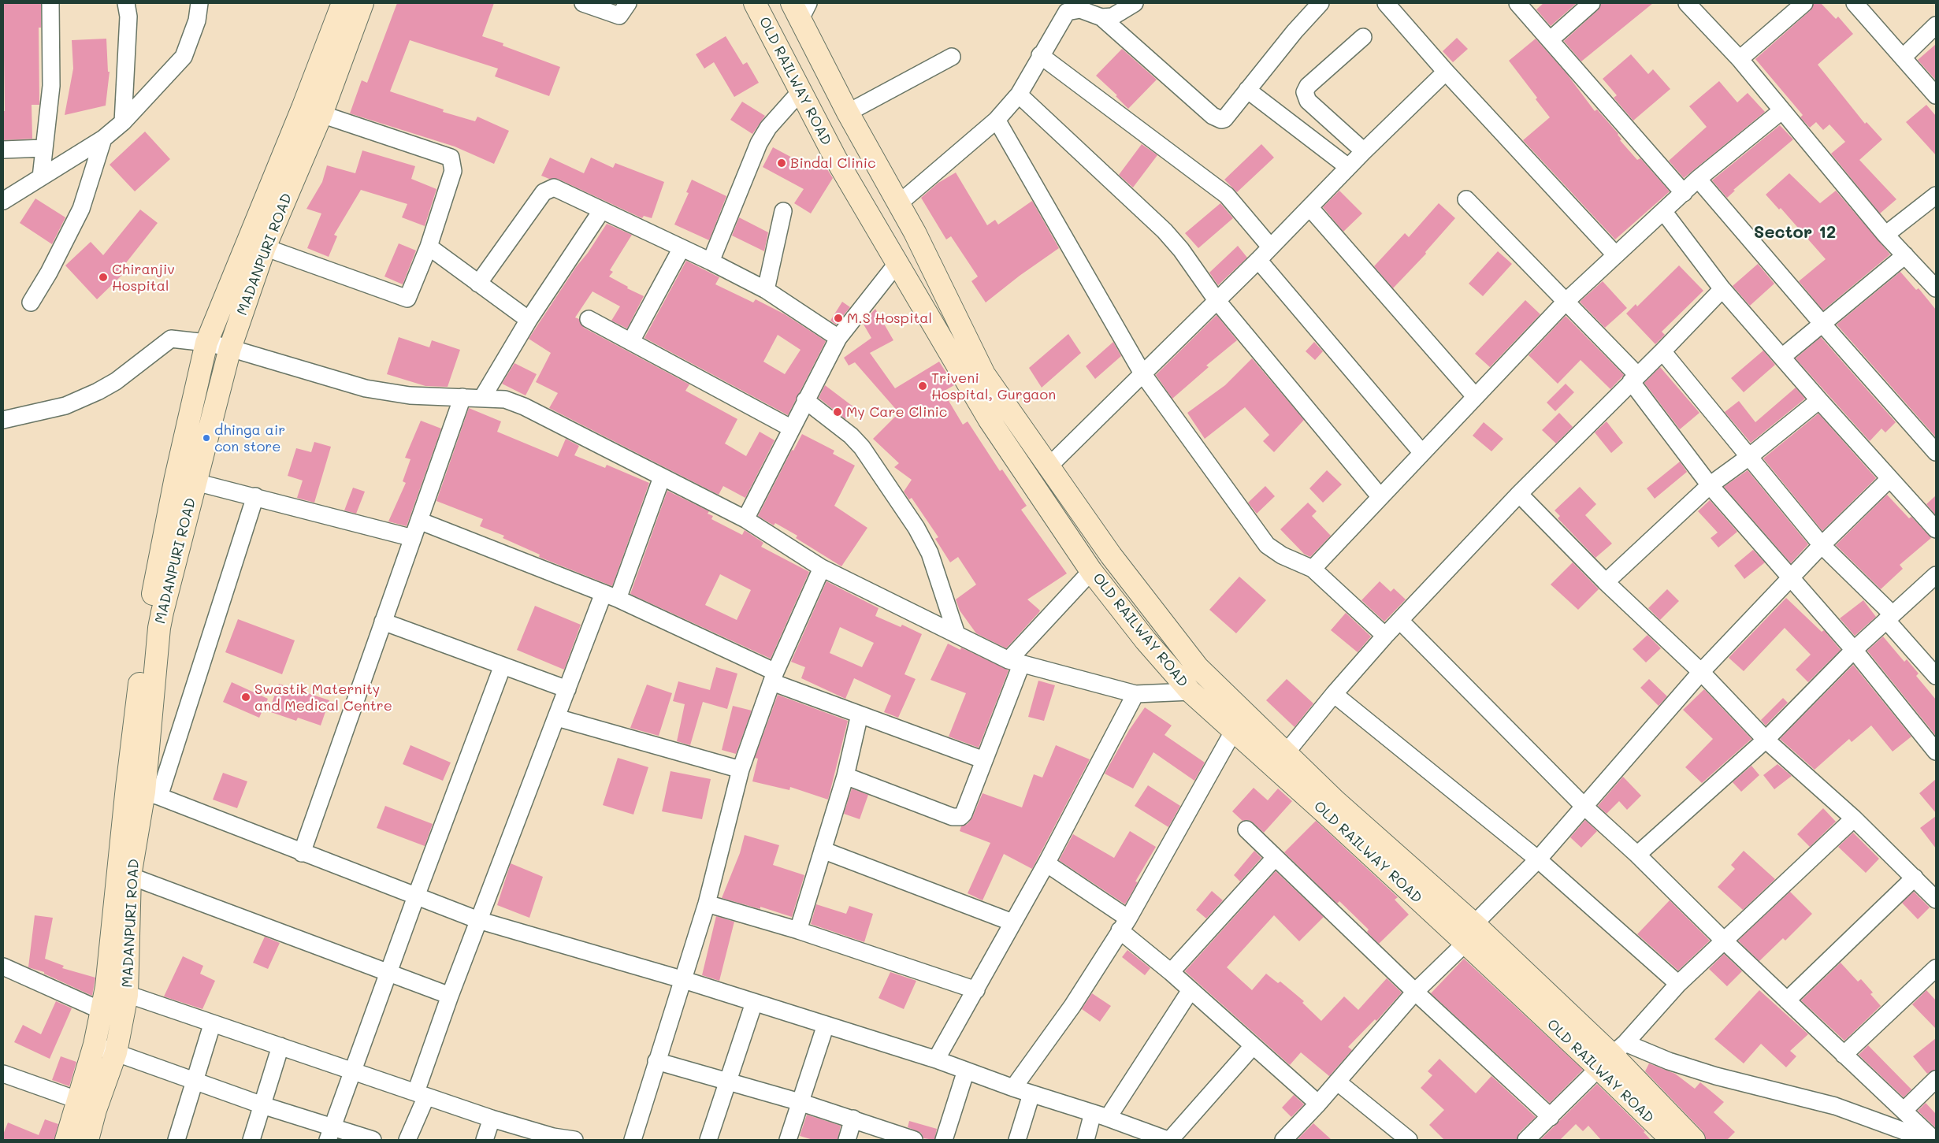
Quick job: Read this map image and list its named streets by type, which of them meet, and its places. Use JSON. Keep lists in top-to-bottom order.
{
  "streets": {
    "main road": ["OLD RAILWAY ROAD", "MADANPURI ROAD"]
  },
  "districts": ["Sector 12"],
  "places": [
    "Bindal Clinic",
    "Chiranjiv Hospital",
    "M.S Hospital",
    "Triveni Hospital, Gurgaon",
    "My Care Clinic",
    "dhinga air con store",
    "Swastik Maternity and Medical Centre"
  ]
}
